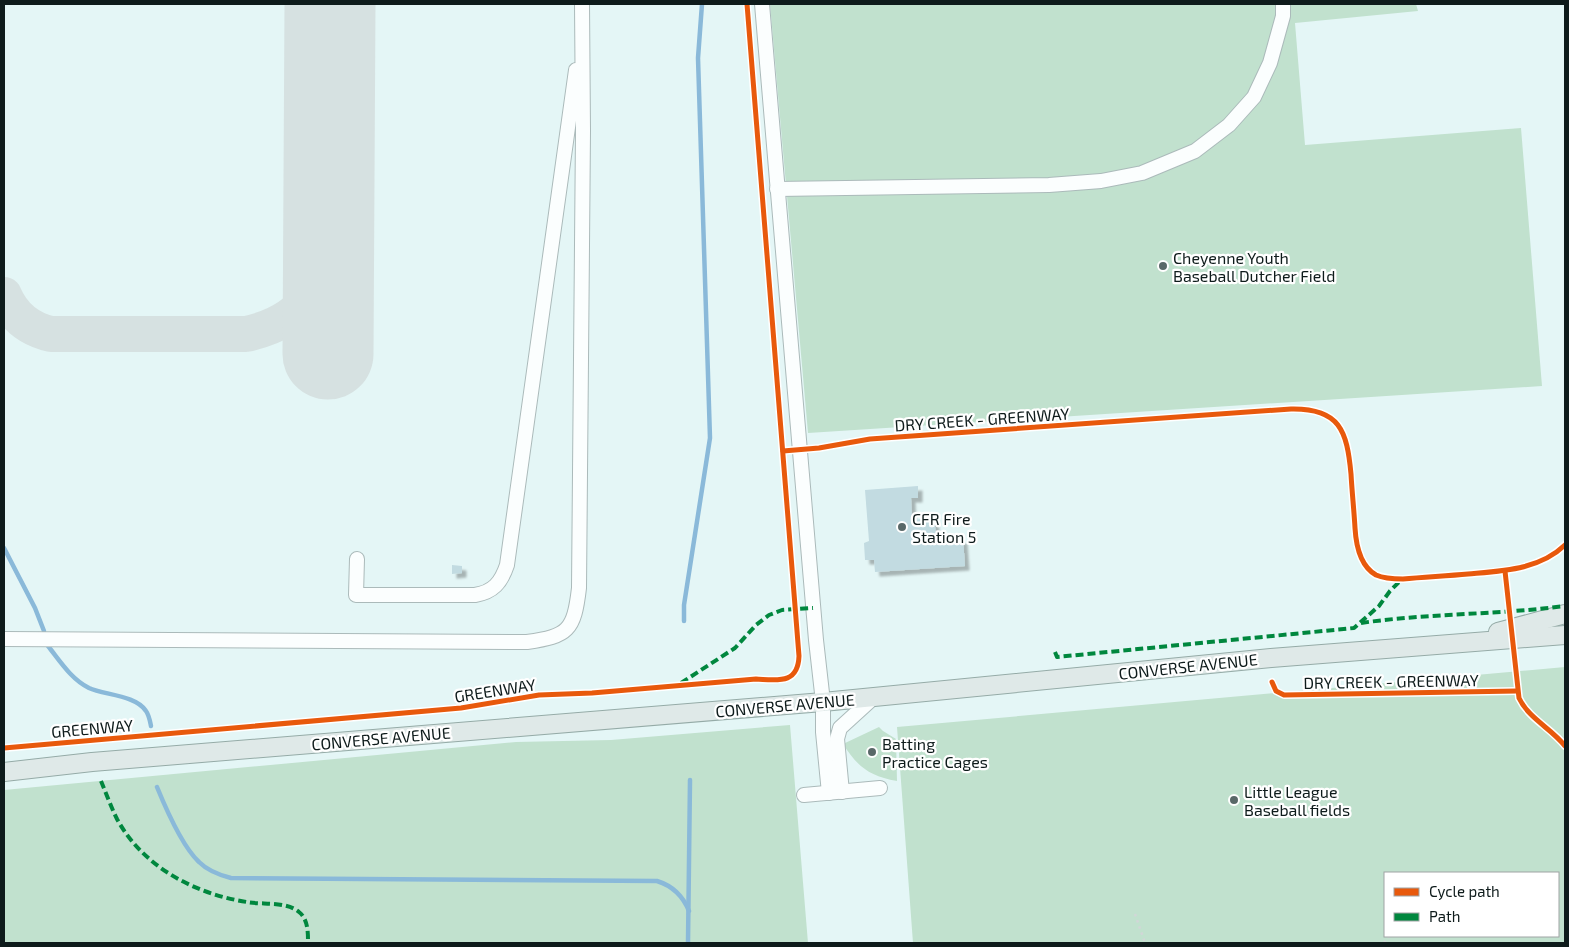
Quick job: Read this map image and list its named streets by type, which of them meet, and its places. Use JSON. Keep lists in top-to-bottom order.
{
  "streets": {
    "main road": ["CONVERSE AVENUE"],
    "cycle path": ["DRY CREEK - GREENWAY", "GREENWAY"]
  },
  "places": [
    "Cheyenne Youth Baseball Dutcher Field",
    "CFR Fire Station 5",
    "Batting Practice Cages",
    "Little League Baseball fields"
  ],
  "legend": ["Cycle path", "Path"]
}
